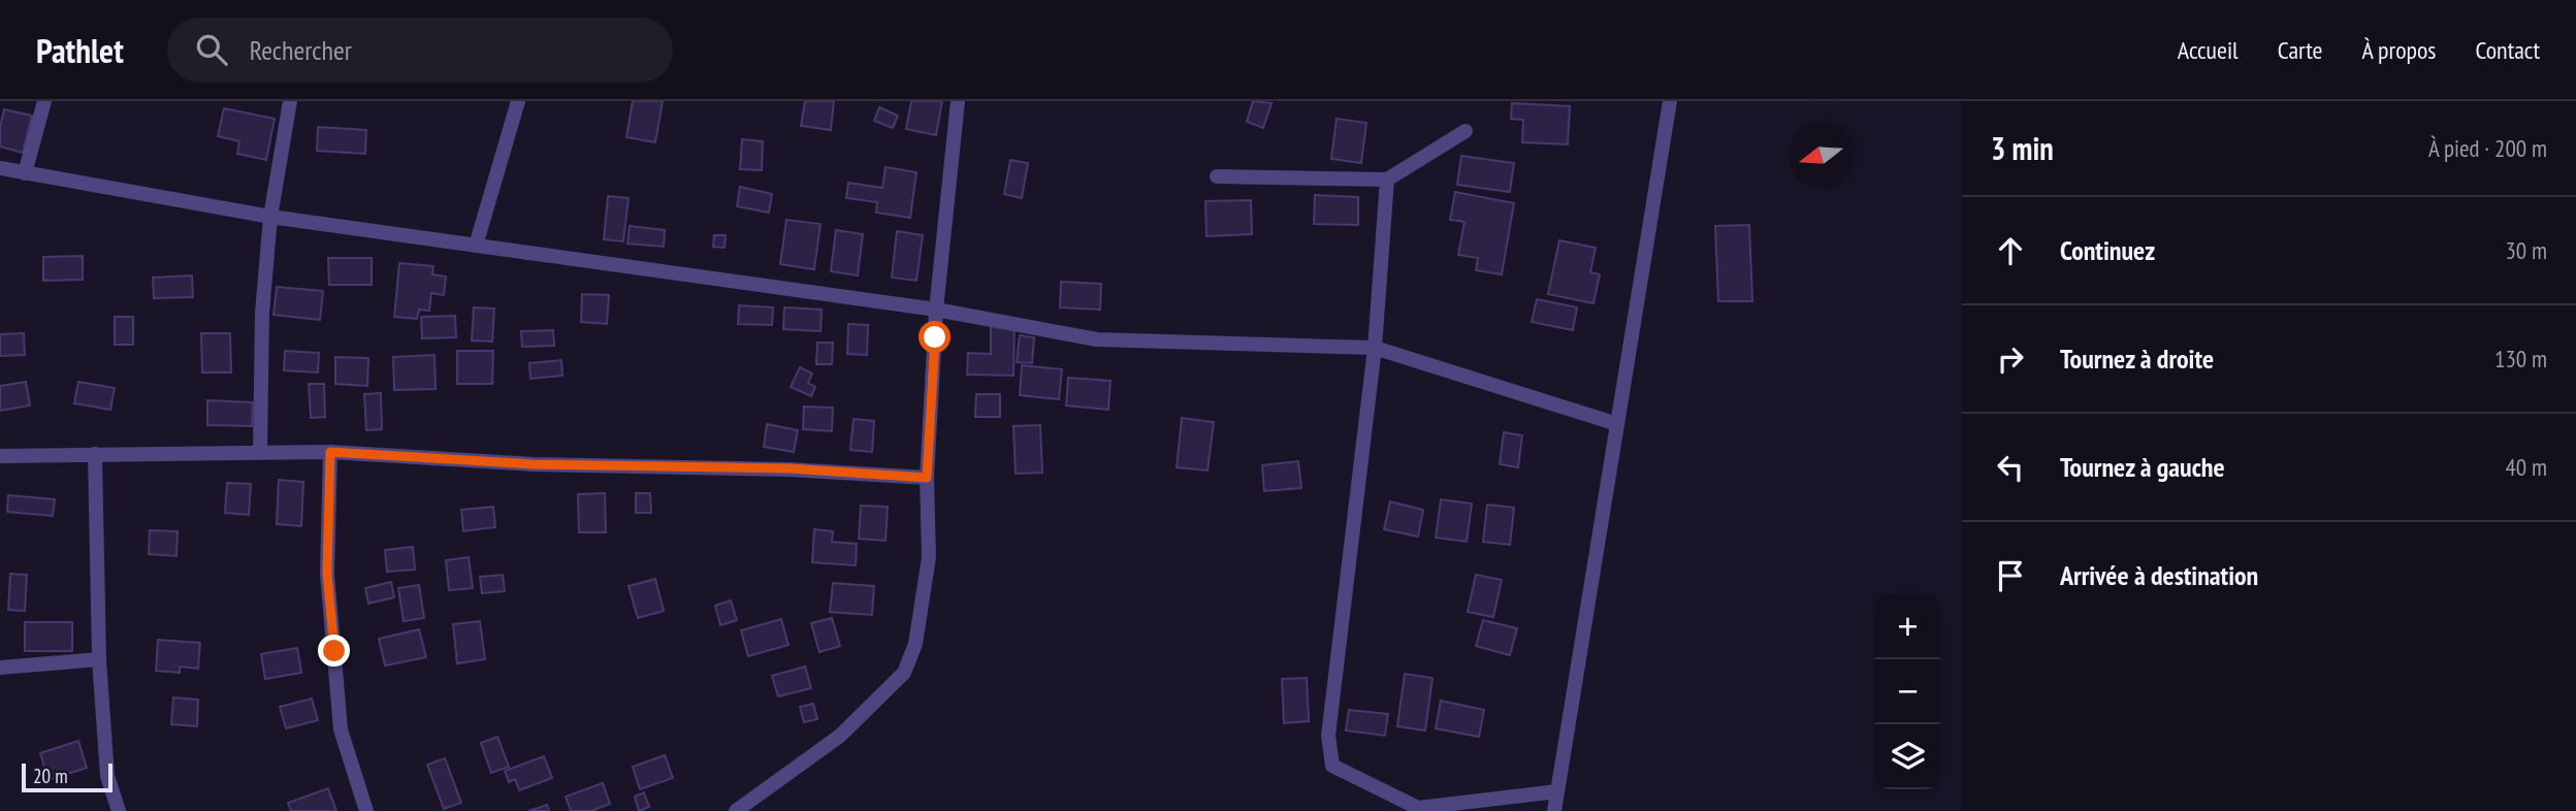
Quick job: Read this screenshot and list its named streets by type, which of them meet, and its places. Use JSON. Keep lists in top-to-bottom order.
{
  "scale_bar": "20 m",
  "north": "left",
  "page": {
    "header": "Pathlet",
    "search": "Rechercher",
    "nav": [
      "Accueil",
      "Carte",
      "À propos",
      "Contact"
    ],
    "heading": ["3 min", "À pied · 200 m"],
    "list": [
      ["Continuez", "30 m"],
      ["Tournez à droite", "130 m"],
      ["Tournez à gauche", "40 m"],
      "Arrivée à destination"
    ],
    "map_buttons": ["+", "−"],
    "scale": "20 m"
  }
}
